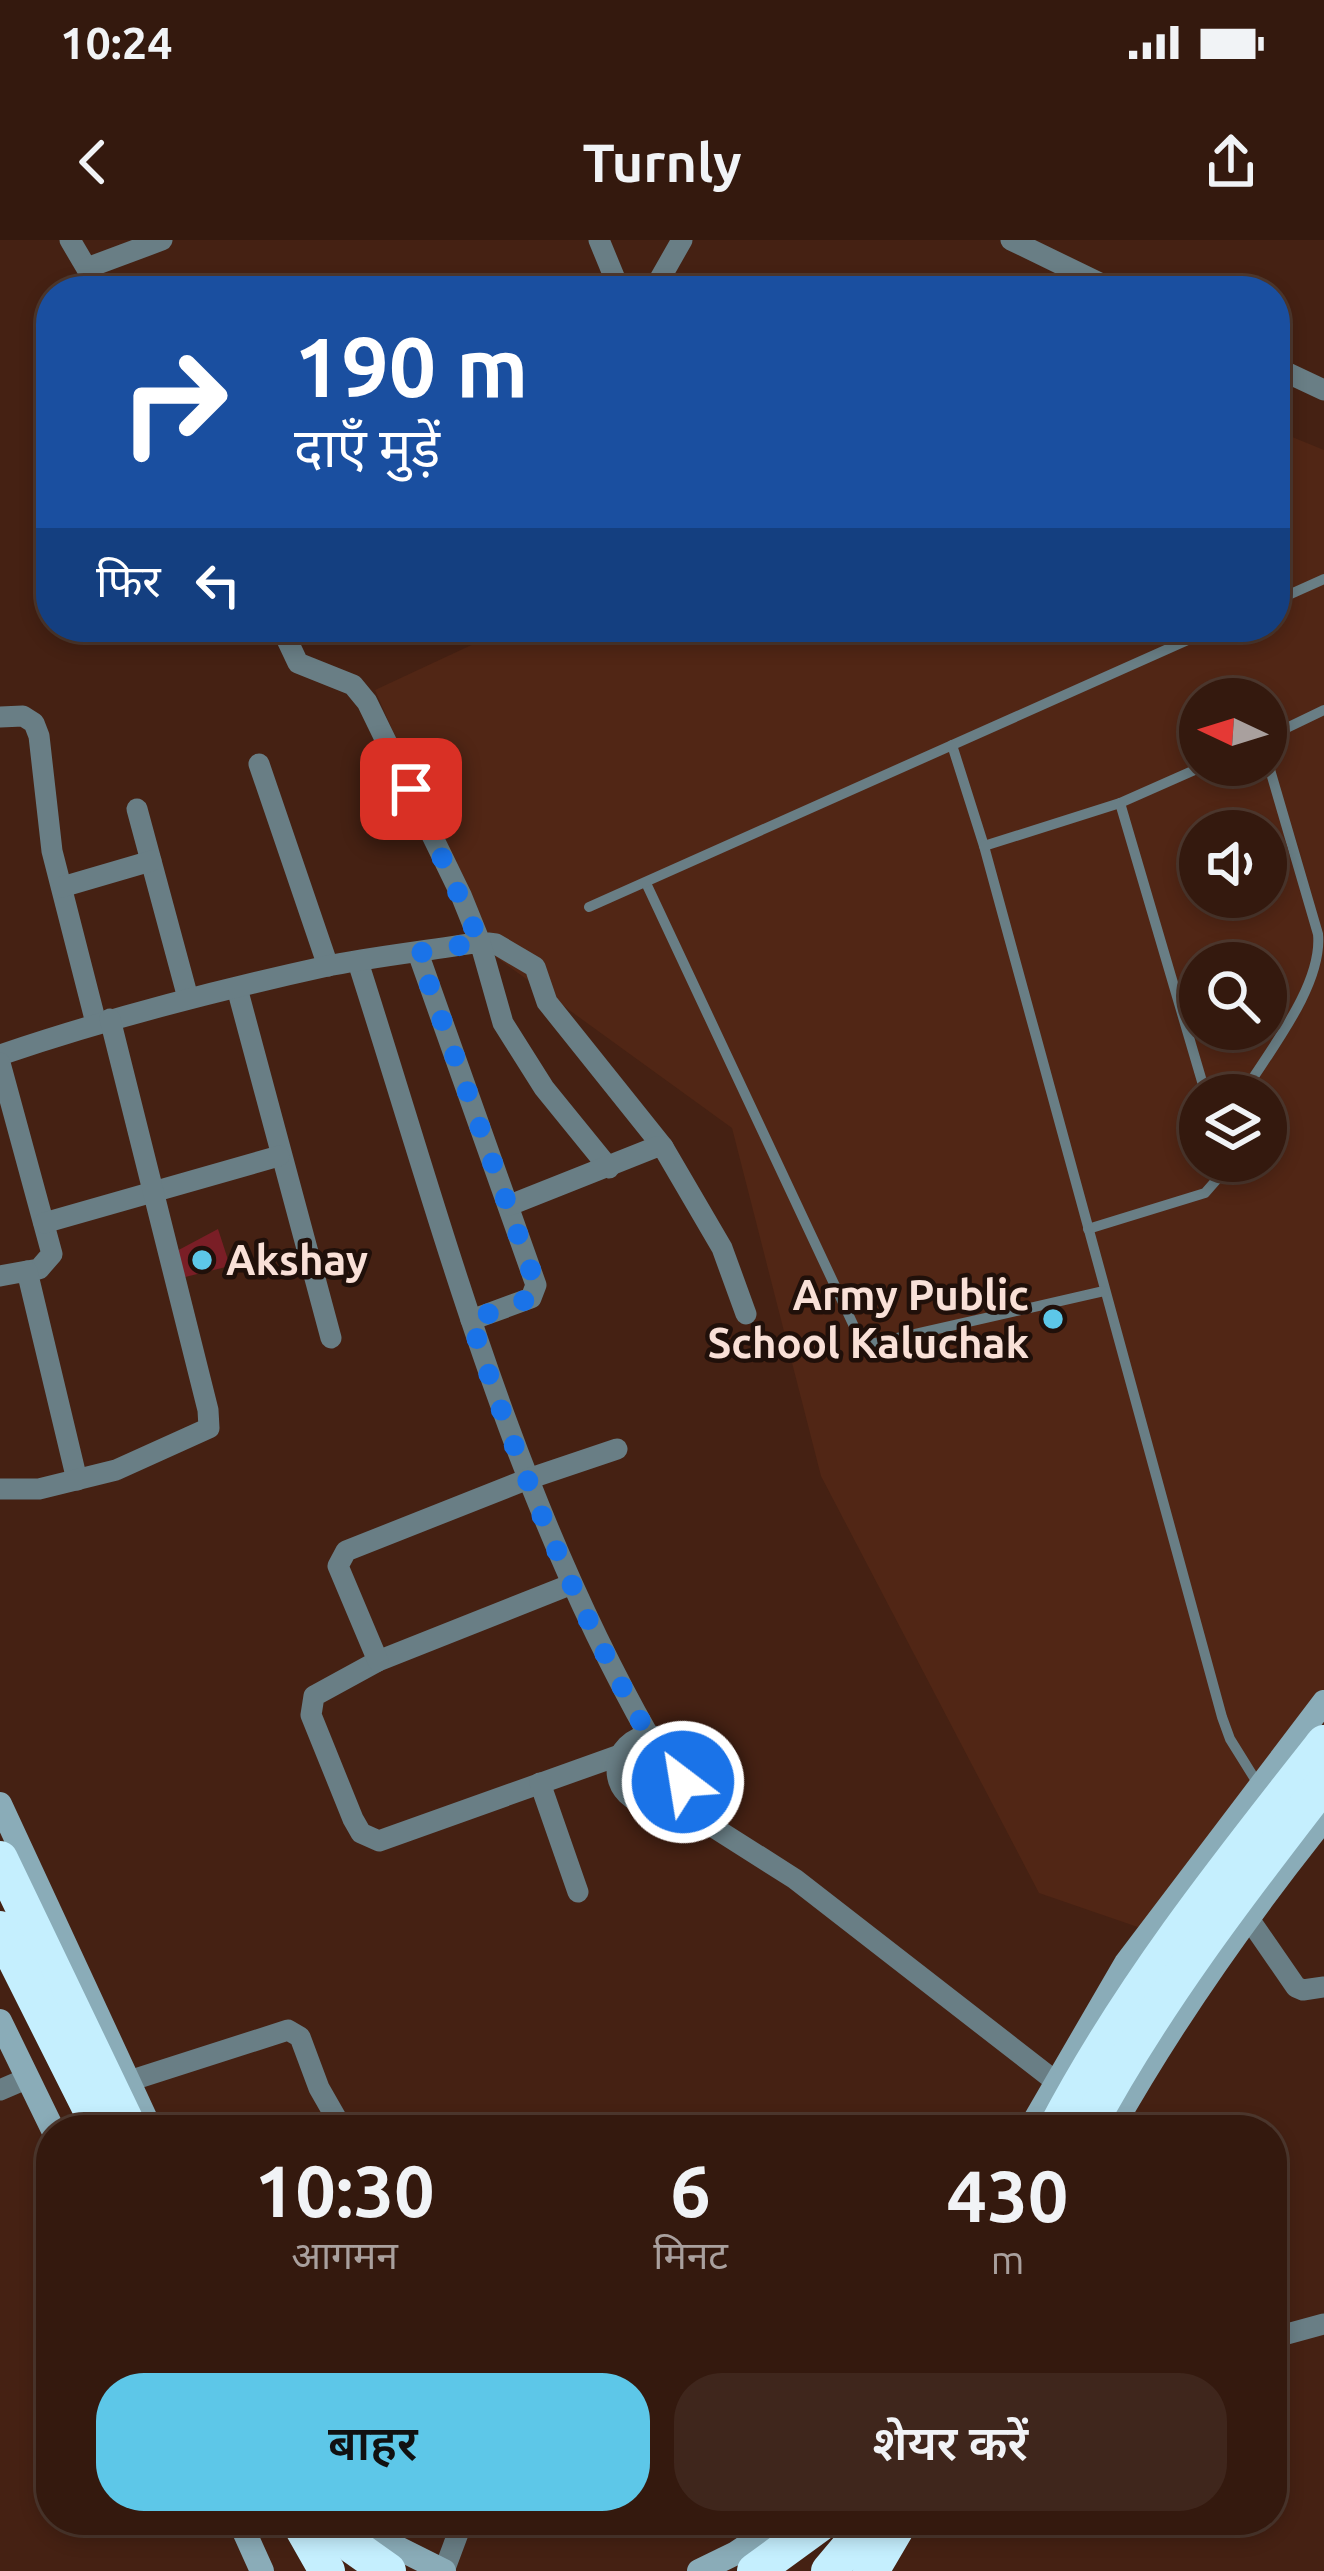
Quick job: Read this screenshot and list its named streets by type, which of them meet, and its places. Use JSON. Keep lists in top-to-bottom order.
{
  "places": ["Akshay", "Army Public School Kaluchak"],
  "north": "left",
  "page": {
    "status": "10:24",
    "header": "Turnly",
    "turn": ["190 m", "दाएँ मुड़ें"],
    "then": "फिर",
    "eta": [
      "10:30",
      "आगमन",
      "6",
      "मिनट",
      "430",
      "m"
    ],
    "buttons": ["बाहर", "शेयर करें"]
  }
}
